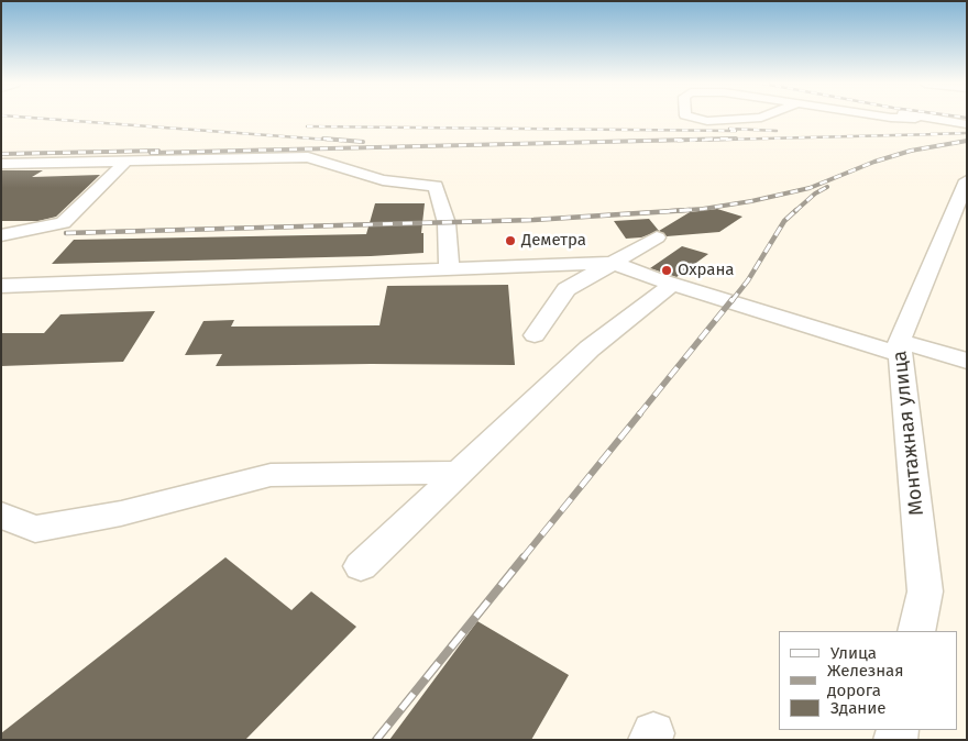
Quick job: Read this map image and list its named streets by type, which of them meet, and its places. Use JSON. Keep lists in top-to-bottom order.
{
  "streets": {
    "street": ["Монтажная улица"]
  },
  "places": ["Деметра", "Охрана"],
  "legend": ["Улица", "Железная дорога", "Здание"]
}
